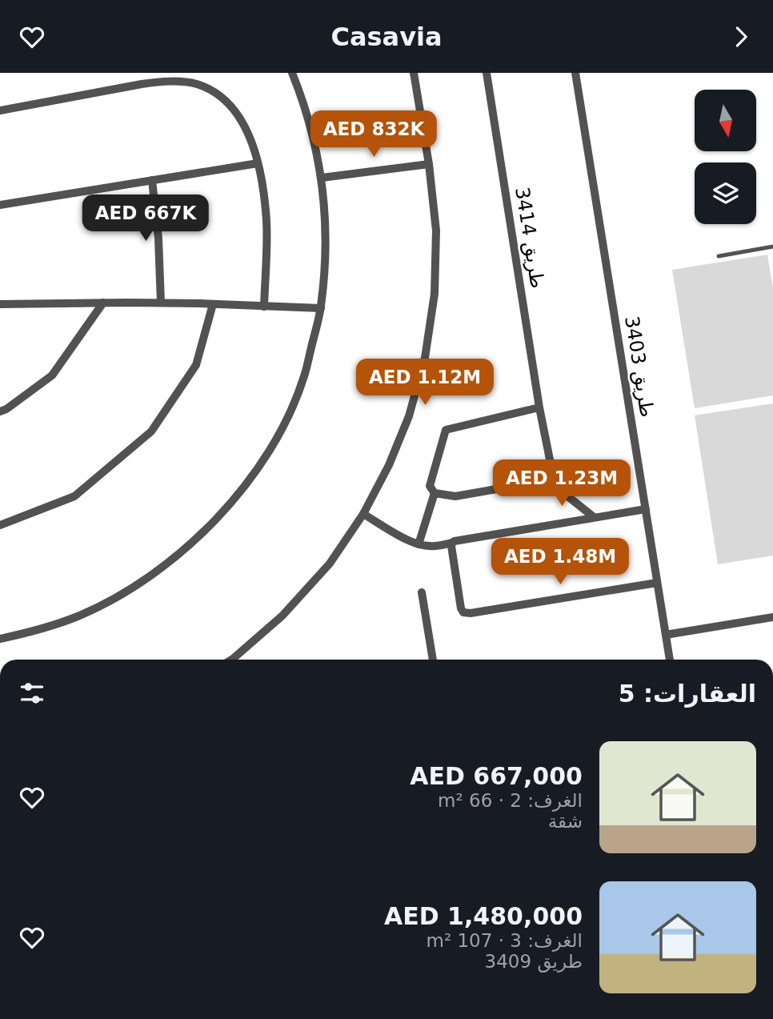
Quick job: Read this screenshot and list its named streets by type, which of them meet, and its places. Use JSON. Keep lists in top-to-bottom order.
{
  "streets": {
    "street": ["طريق 3414", "طريق 3403"]
  },
  "north": "bottom",
  "page": {
    "header": "Casavia",
    "price": [
      "AED 832K",
      "AED 667K",
      "AED 1.12M",
      "AED 1.23M",
      "AED 1.48M"
    ],
    "heading": "العقارات: 5",
    "list": [
      {
        "name": "AED 667,000",
        "note": "الغرف: 2 · 66 m² · شقة"
      },
      {
        "name": "AED 1,480,000",
        "note": "الغرف: 3 · 107 m² · طريق 3409"
      }
    ]
  }
}
